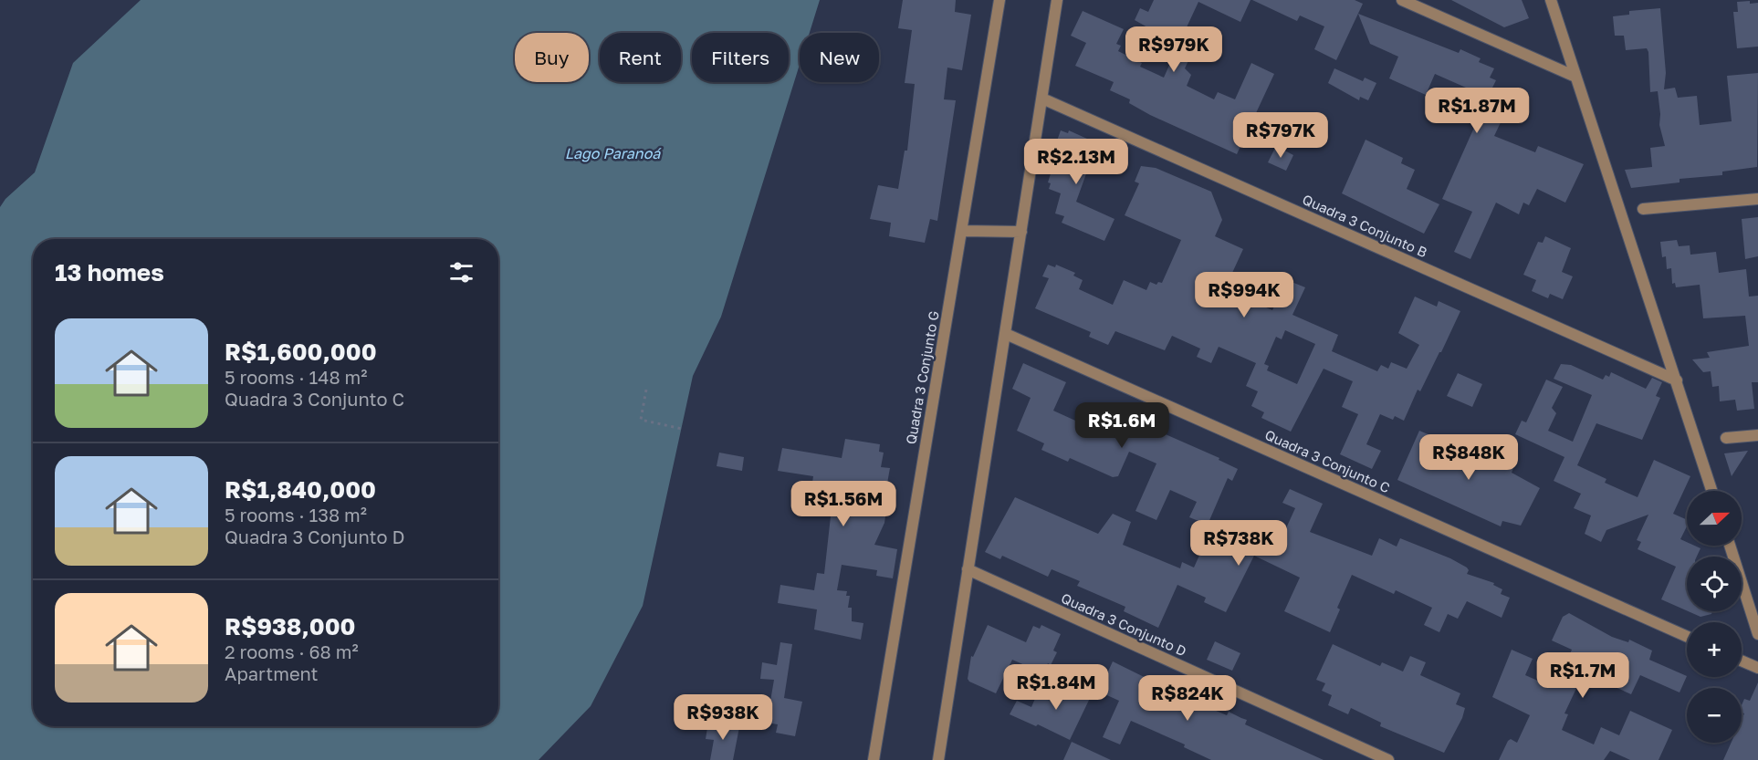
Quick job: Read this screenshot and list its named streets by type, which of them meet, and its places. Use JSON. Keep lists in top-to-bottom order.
{
  "streets": {
    "street": [
      "Quadra 3 Conjunto B",
      "Quadra 3 Conjunto G",
      "Quadra 3 Conjunto C",
      "Quadra 3 Conjunto D"
    ]
  },
  "water": ["Lago Paranoá"],
  "north": "right",
  "page": {
    "price": [
      "R$979K",
      "R$1.87M",
      "R$797K",
      "R$2.13M",
      "R$994K",
      "R$1.6M",
      "R$848K",
      "R$1.56M",
      "R$738K",
      "R$1.7M",
      "R$1.84M",
      "R$824K",
      "R$938K"
    ],
    "chip": [
      "Buy",
      "Rent",
      "Filters",
      "New"
    ],
    "heading": "13 homes",
    "list": [
      {
        "name": "R$1,600,000",
        "note": "5 rooms · 148 m² · Quadra 3 Conjunto C"
      },
      {
        "name": "R$1,840,000",
        "note": "5 rooms · 138 m² · Quadra 3 Conjunto D"
      },
      {
        "name": "R$938,000",
        "note": "2 rooms · 68 m² · Apartment"
      }
    ],
    "map_buttons": ["+", "−"]
  }
}
